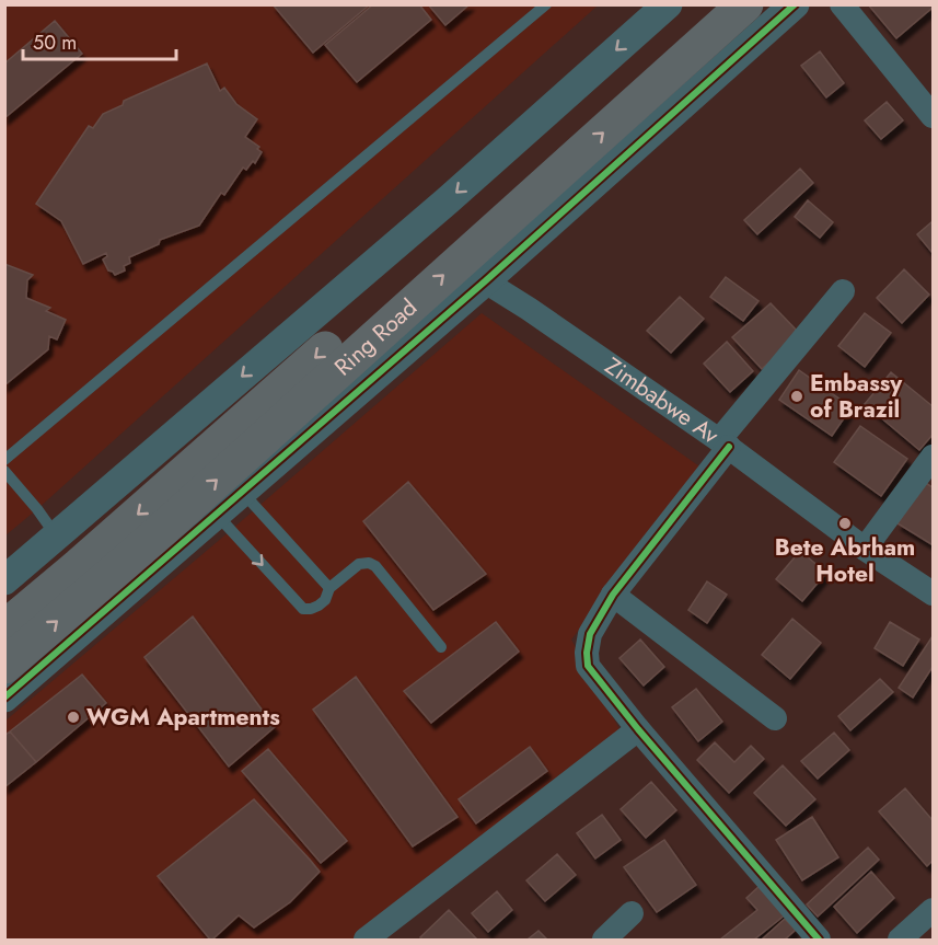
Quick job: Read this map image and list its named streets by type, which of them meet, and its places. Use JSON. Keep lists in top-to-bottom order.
{
  "streets": {
    "highway": ["Ring Road"],
    "street": ["Zimbabwe Av"]
  },
  "places": ["Embassy of Brazil", "Bete Abrham Hotel", "WGM Apartments"],
  "scale_bar": "50 m"
}
